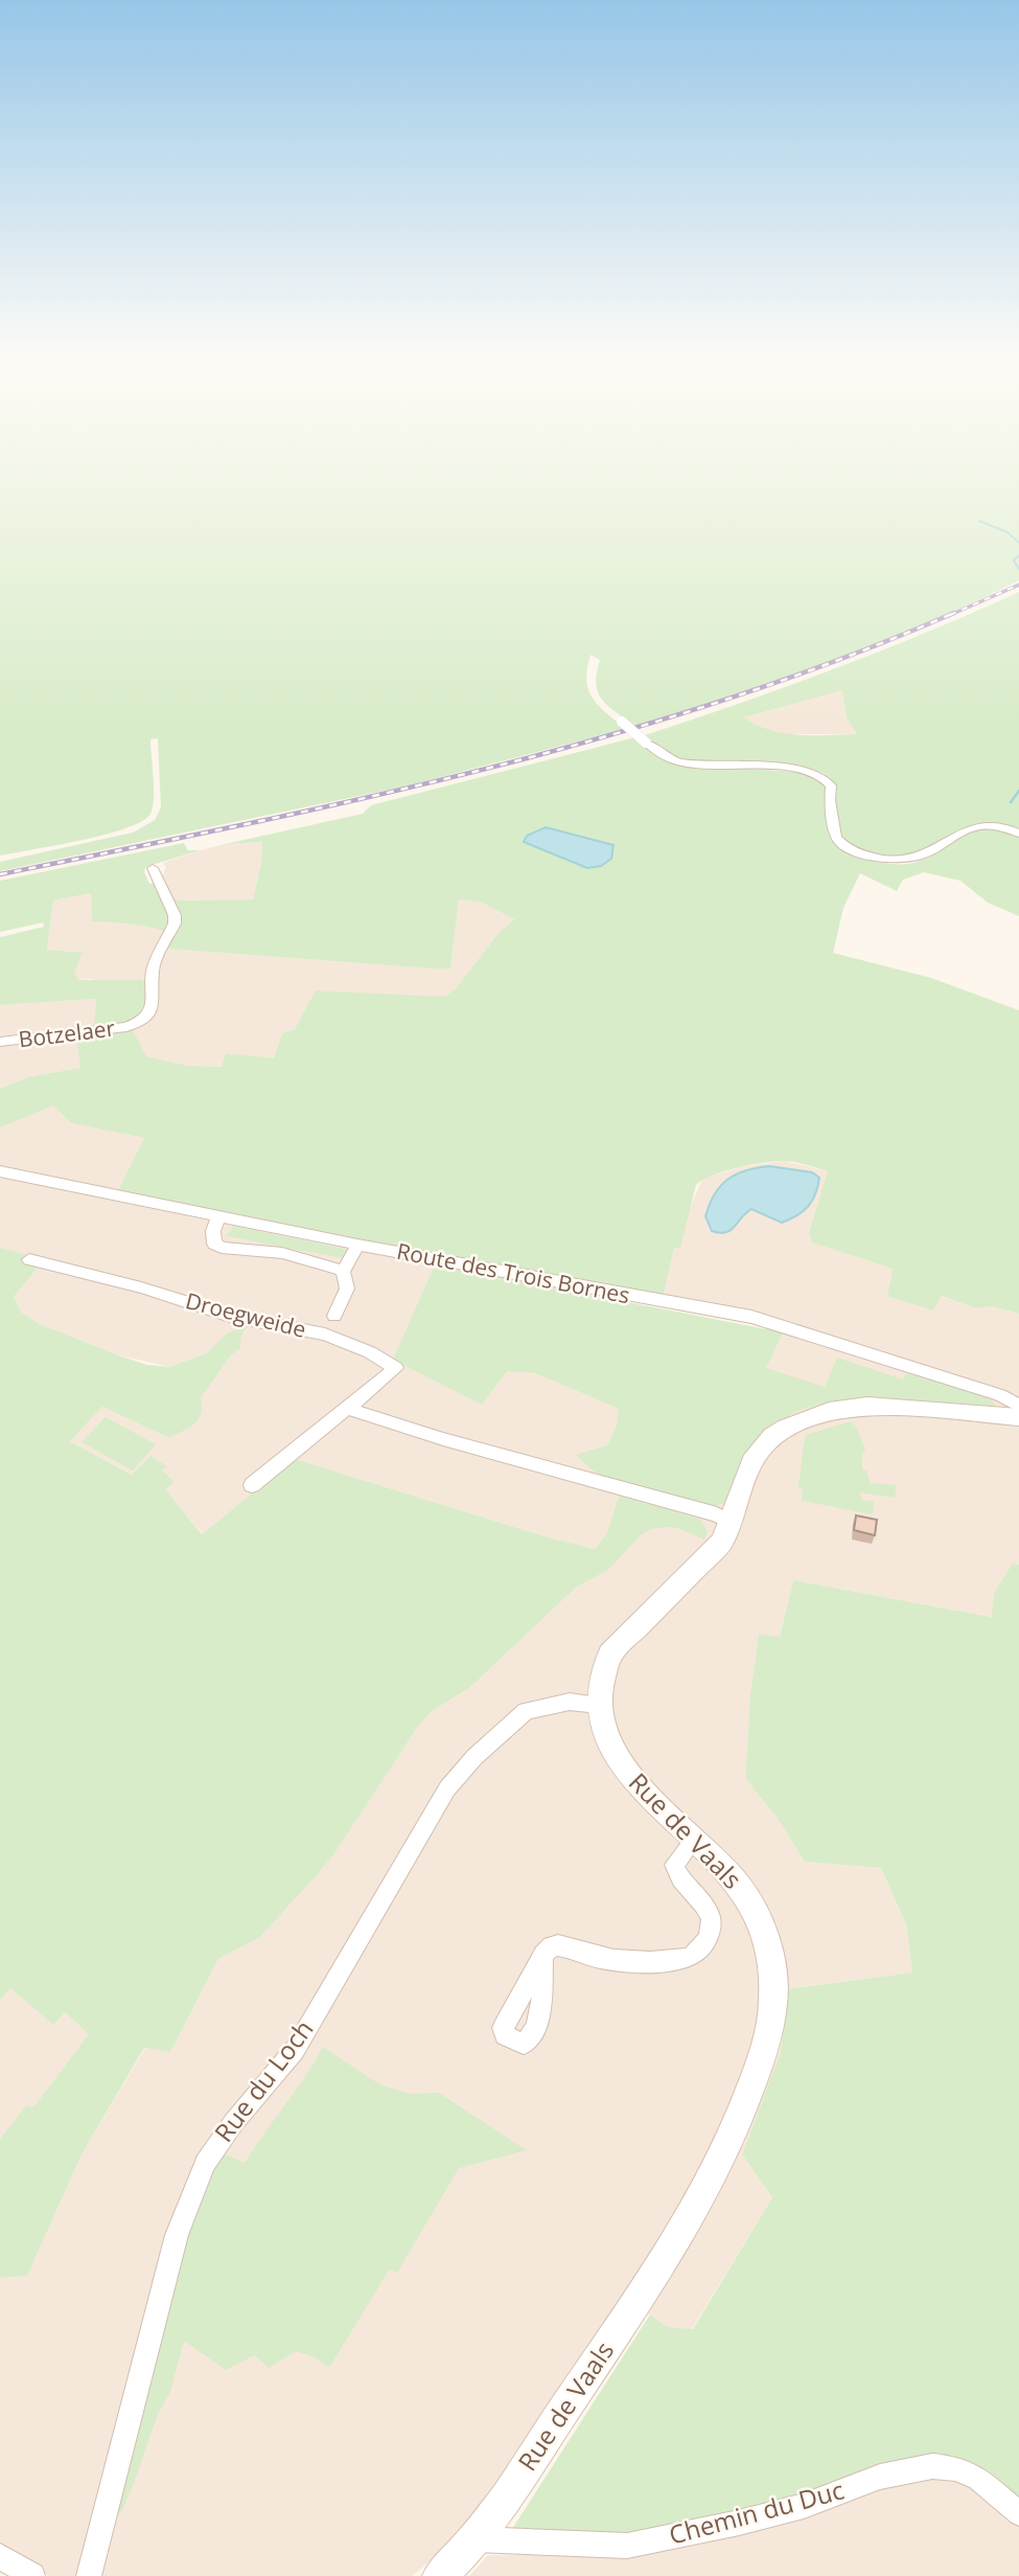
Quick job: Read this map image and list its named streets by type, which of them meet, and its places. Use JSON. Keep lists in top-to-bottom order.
{
  "streets": {
    "main road": ["Rue de Vaals"],
    "street": [
      "Botzelaer",
      "Route des Trois Bornes",
      "Droegweide",
      "Rue du Loch",
      "Chemin du Duc"
    ]
  },
  "crossings": [
    ["Rue de Vaals", "Rue du Loch"],
    ["Rue de Vaals", "Chemin du Duc"]
  ]
}
